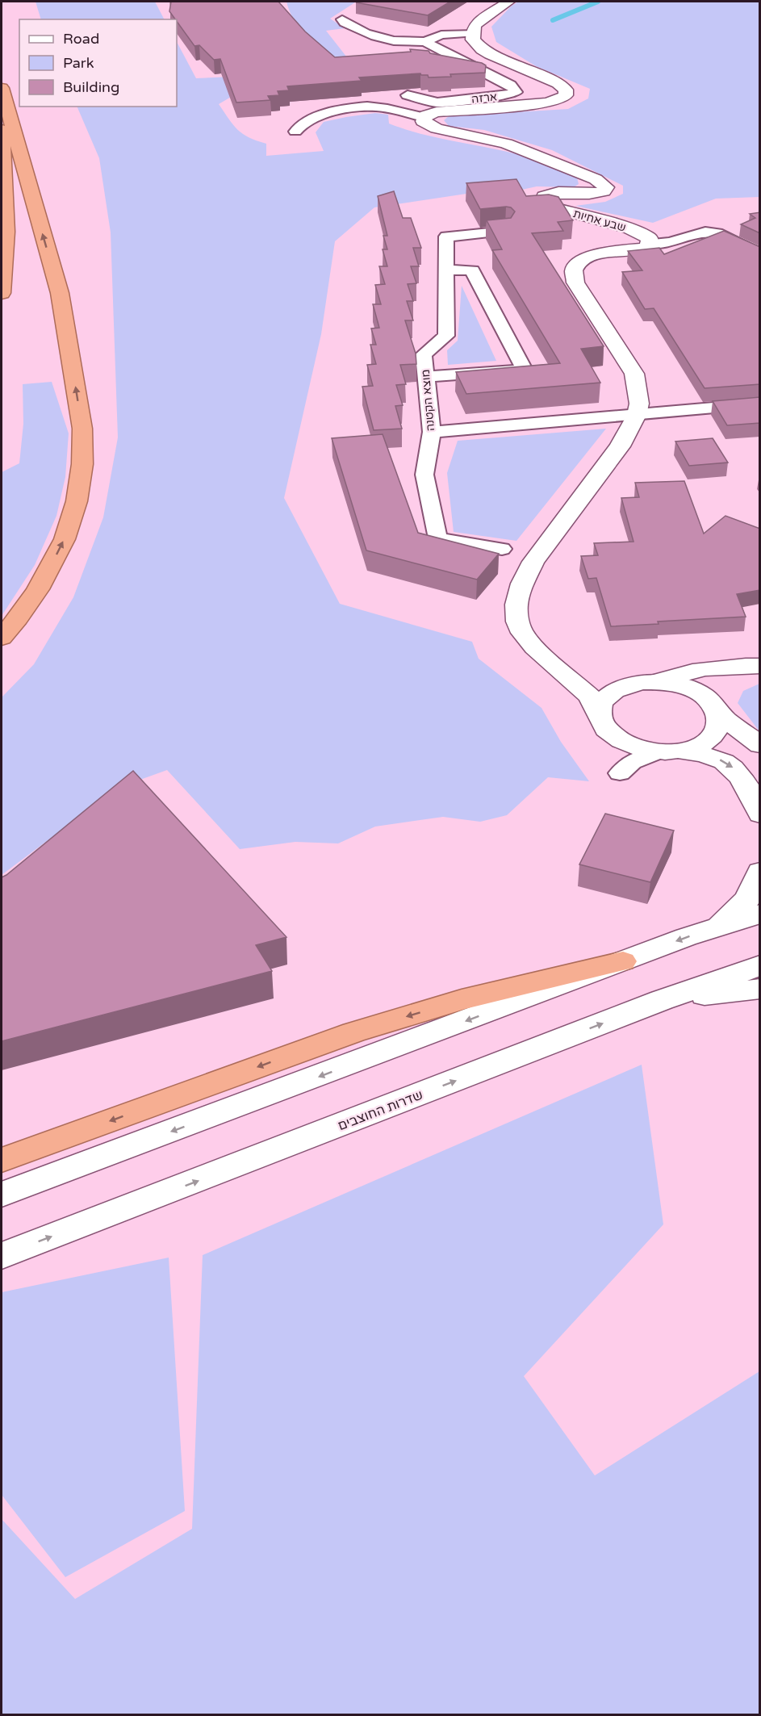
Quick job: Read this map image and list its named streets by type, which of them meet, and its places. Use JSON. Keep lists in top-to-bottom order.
{
  "streets": {
    "main road": ["שבע אחיות", "שדרות החוצבים"],
    "street": ["ארזה", "מוצא הקטנה"]
  },
  "legend": ["Road", "Park", "Building"]
}
